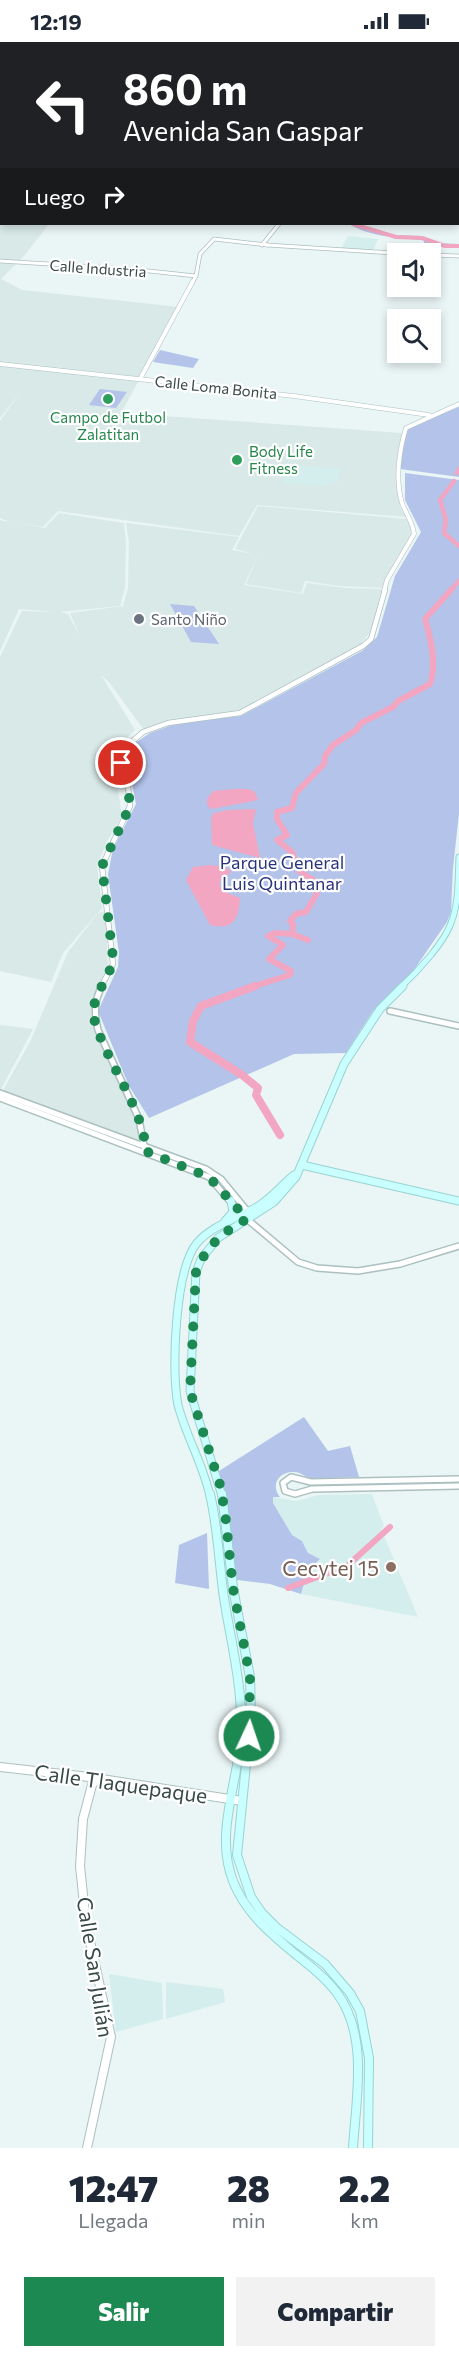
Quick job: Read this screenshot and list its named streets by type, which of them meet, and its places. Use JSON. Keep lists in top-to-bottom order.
{
  "streets": {
    "street": [
      "Calle Industria",
      "Calle Loma Bonita",
      "Calle Tlaquepaque",
      "Calle San Julián"
    ]
  },
  "crossings": [
    ["Calle Tlaquepaque", "Calle San Julián"]
  ],
  "parks": ["Parque General Luis Quintanar"],
  "places": [
    "Campo de Futbol Zalatitan",
    "Body Life Fitness",
    "Santo Niño",
    "Cecytej 15"
  ],
  "page": {
    "status": "12:19",
    "turn": ["860 m", "Avenida San Gaspar"],
    "then": "Luego",
    "eta": [
      "12:47",
      "Llegada",
      "28",
      "min",
      "2.2",
      "km"
    ],
    "buttons": ["Salir", "Compartir"]
  }
}
